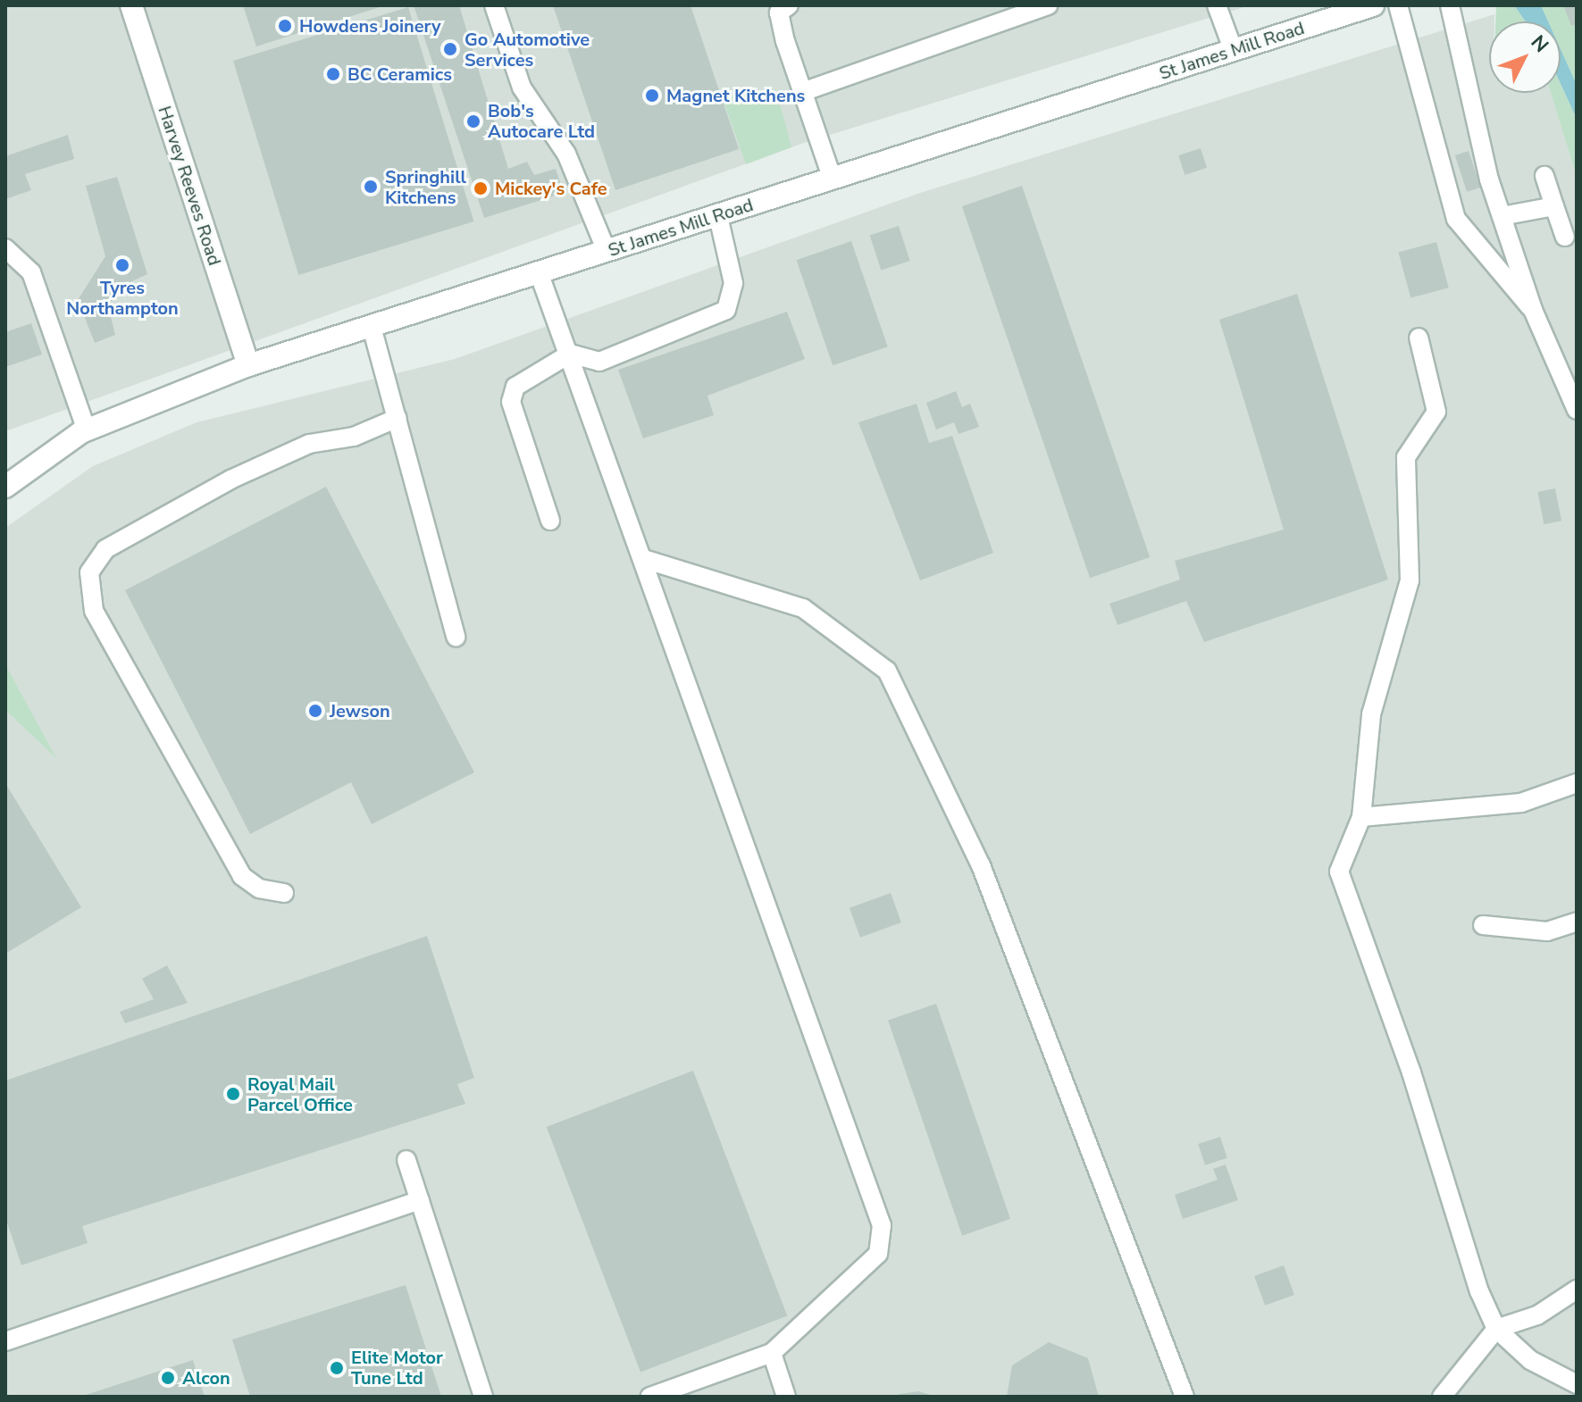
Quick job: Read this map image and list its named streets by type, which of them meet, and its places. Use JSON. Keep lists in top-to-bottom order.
{
  "streets": {
    "street": ["St James Mill Road", "Harvey Reeves Road"]
  },
  "crossings": [
    ["St James Mill Road", "Harvey Reeves Road"]
  ],
  "places": [
    "Howdens Joinery",
    "Go Automotive Services",
    "BC Ceramics",
    "Magnet Kitchens",
    "Bob's Autocare Ltd",
    "Springhill Kitchens",
    "Mickey's Cafe",
    "Tyres Northampton",
    "Jewson",
    "Royal Mail Parcel Office",
    "Elite Motor Tune Ltd",
    "Alcon"
  ],
  "north": "top right"
}
